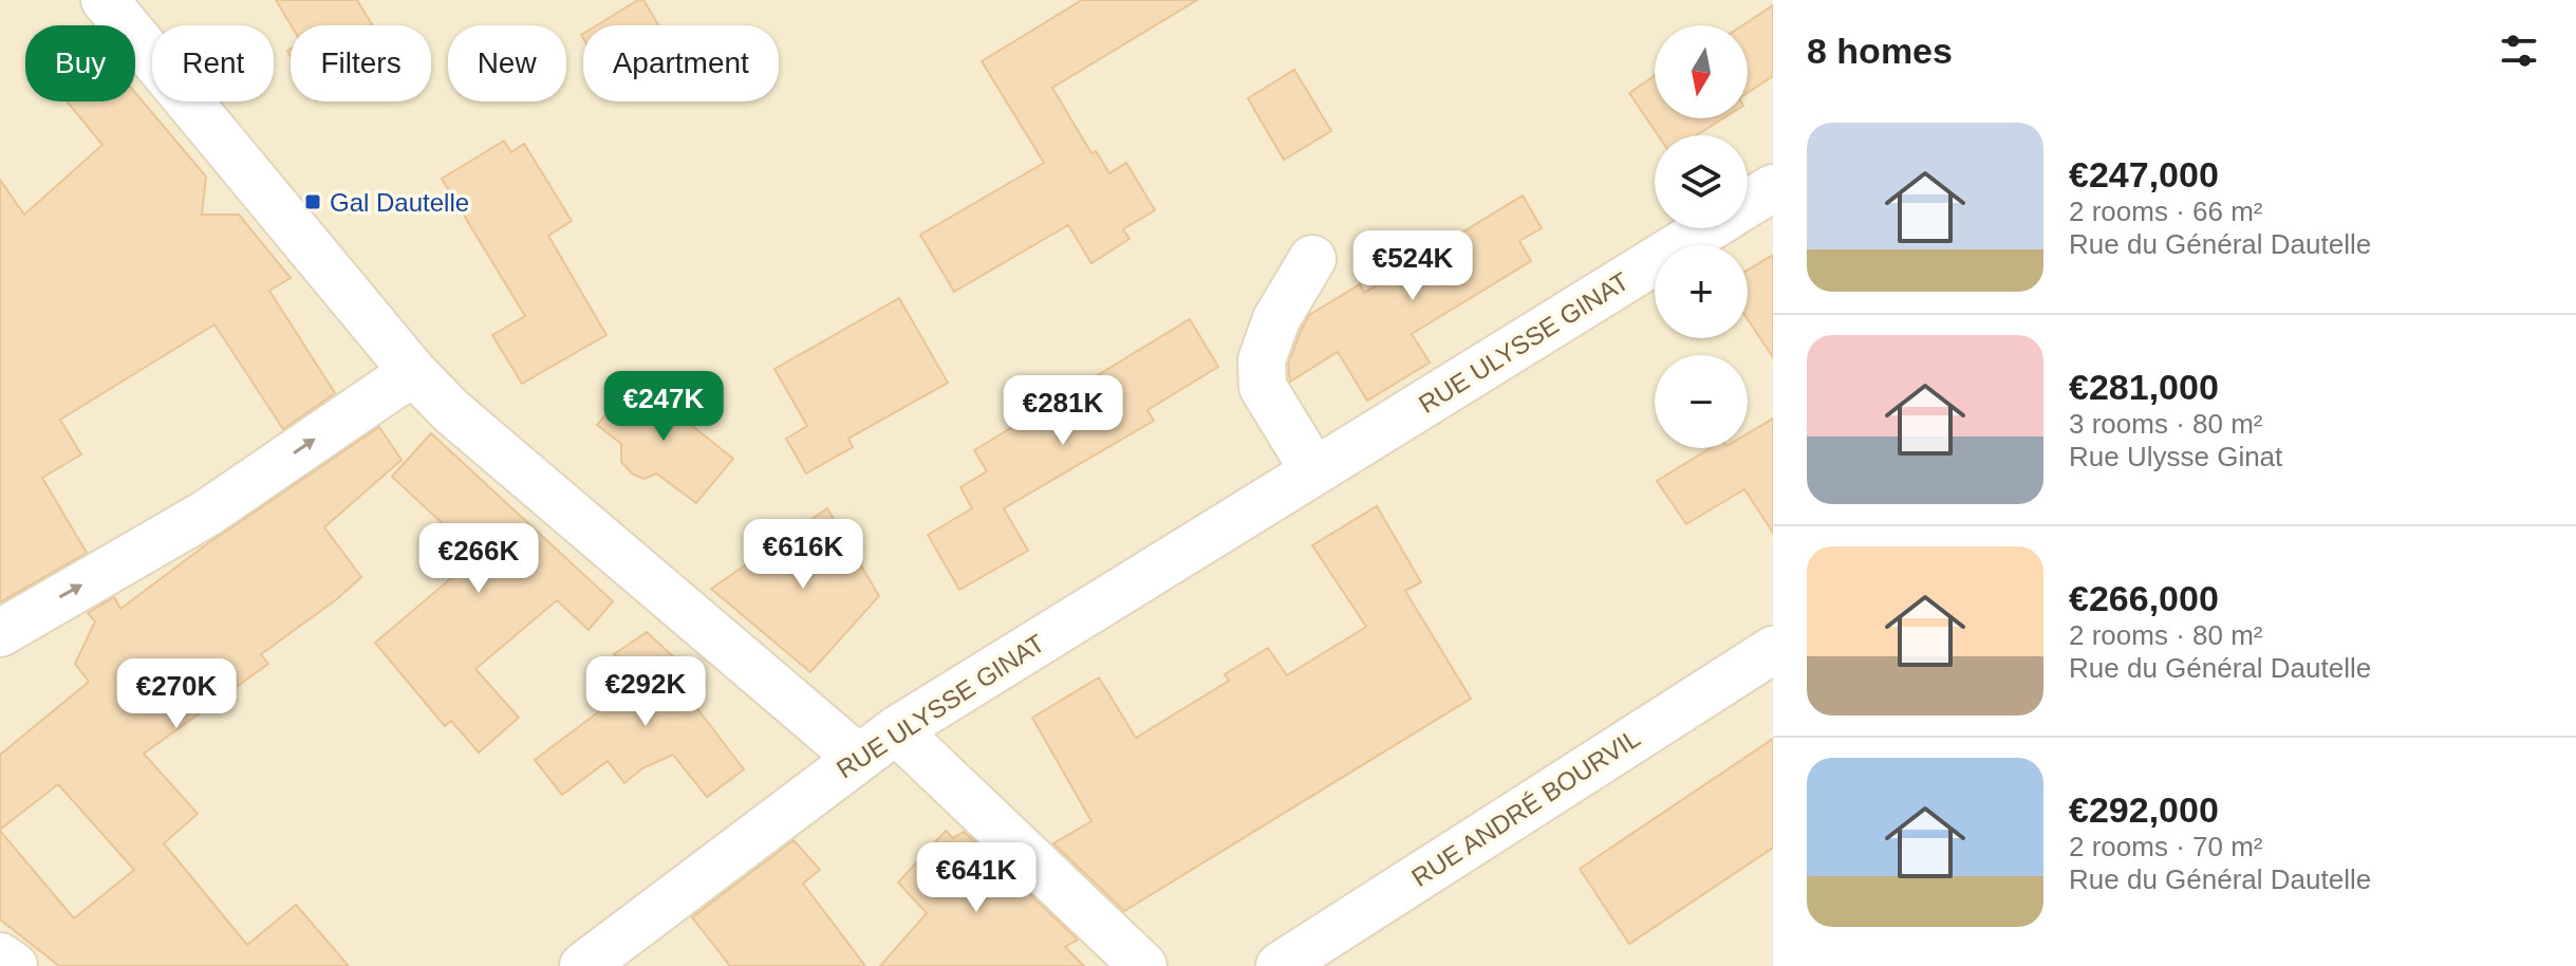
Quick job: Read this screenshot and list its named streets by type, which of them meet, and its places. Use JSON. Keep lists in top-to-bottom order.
{
  "streets": {
    "street": ["RUE ULYSSE GINAT", "RUE ANDRÉ BOURVIL"]
  },
  "places": {
    "transit": ["Gal Dautelle"]
  },
  "north": "bottom",
  "page": {
    "heading": "8 homes",
    "map_buttons": ["+", "−"],
    "chip": [
      "Buy",
      "Rent",
      "Filters",
      "New",
      "Apartment"
    ],
    "list": [
      {
        "name": "€247,000",
        "note": "2 rooms · 66 m² · Rue du Général Dautelle"
      },
      {
        "name": "€281,000",
        "note": "3 rooms · 80 m² · Rue Ulysse Ginat"
      },
      {
        "name": "€266,000",
        "note": "2 rooms · 80 m² · Rue du Général Dautelle"
      },
      {
        "name": "€292,000",
        "note": "2 rooms · 70 m² · Rue du Général Dautelle"
      }
    ],
    "price": [
      "€524K",
      "€247K",
      "€281K",
      "€616K",
      "€266K",
      "€292K",
      "€270K",
      "€641K"
    ]
  }
}
